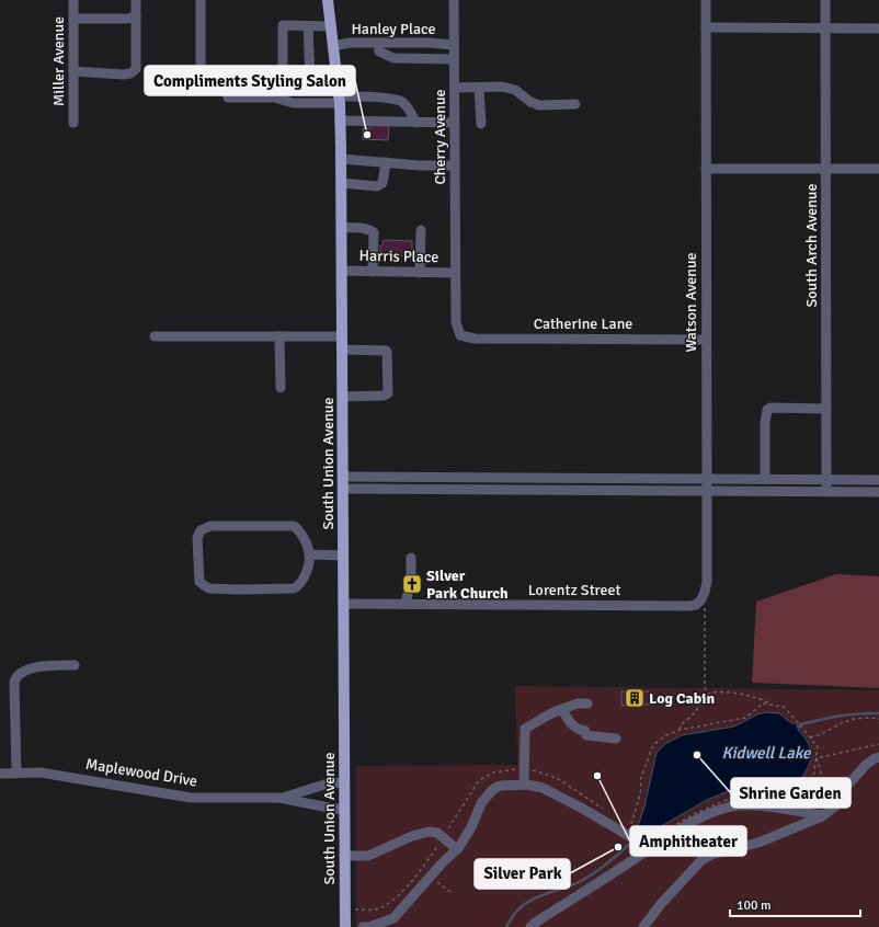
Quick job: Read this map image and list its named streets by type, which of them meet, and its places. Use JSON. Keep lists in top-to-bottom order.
{
  "streets": {
    "main road": ["South Union Avenue"],
    "street": [
      "Hanley Place",
      "Miller Avenue",
      "Cherry Avenue",
      "South Arch Avenue",
      "Harris Place",
      "Watson Avenue",
      "Catherine Lane",
      "Lorentz Street",
      "Maplewood Drive"
    ]
  },
  "crossings": [
    ["Hanley Place", "Cherry Avenue"],
    ["Hanley Place", "South Union Avenue"],
    ["Cherry Avenue", "Harris Place"],
    ["Cherry Avenue", "Catherine Lane"],
    ["Harris Place", "South Union Avenue"],
    ["Watson Avenue", "Catherine Lane"],
    ["Watson Avenue", "Lorentz Street"],
    ["South Union Avenue", "Lorentz Street"],
    ["South Union Avenue", "Maplewood Drive"]
  ],
  "water": ["Kidwell Lake"],
  "places": {
    "other": [
      "Compliments Styling Salon",
      "Shrine Garden",
      "Amphitheater",
      "Silver Park"
    ],
    "church": ["Silver Park Church"],
    "building": ["Log Cabin"]
  },
  "scale_bar": "100 m"
}
